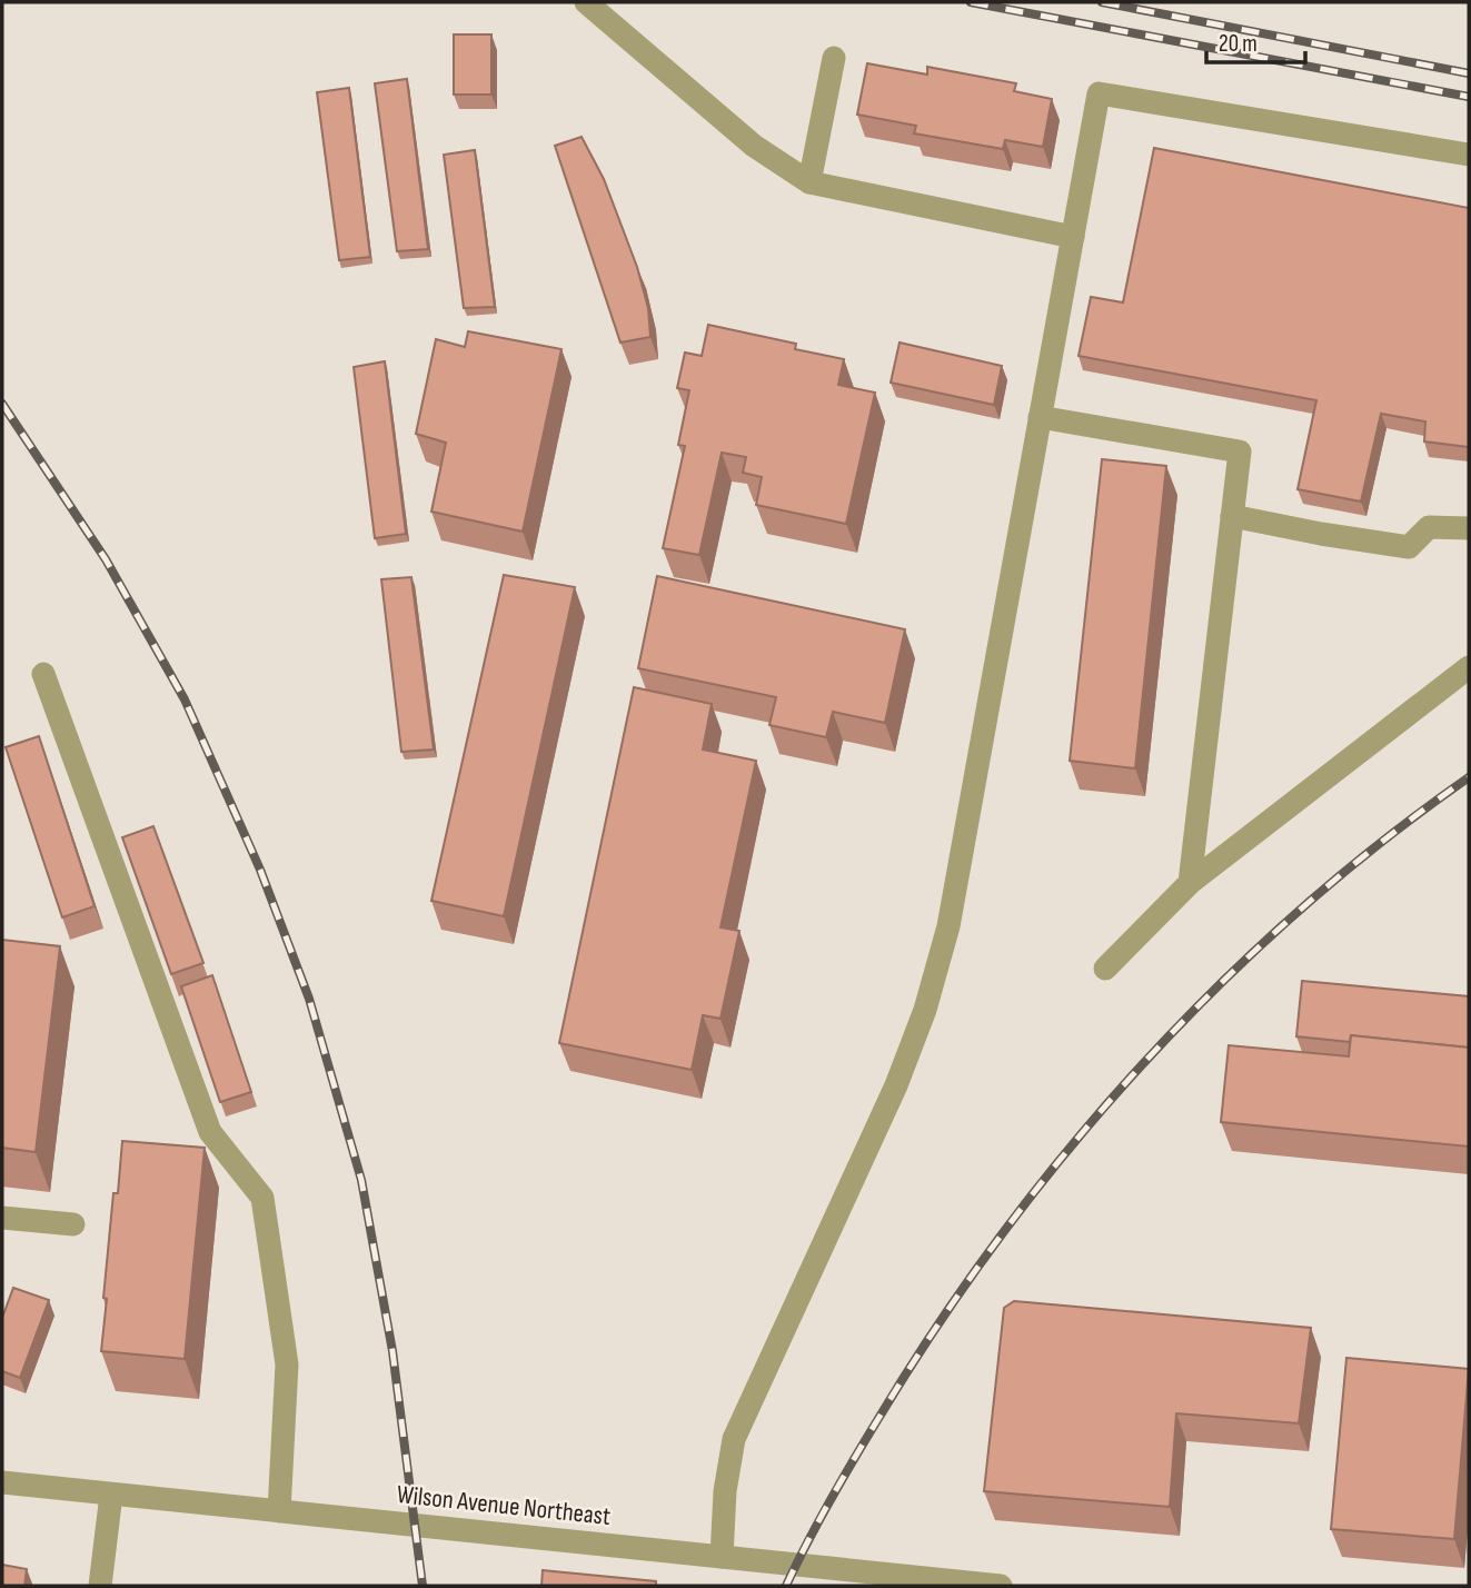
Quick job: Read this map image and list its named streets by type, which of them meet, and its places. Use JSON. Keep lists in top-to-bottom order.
{
  "streets": {
    "street": ["Wilson Avenue Northeast"]
  },
  "scale_bar": "20 m"
}
